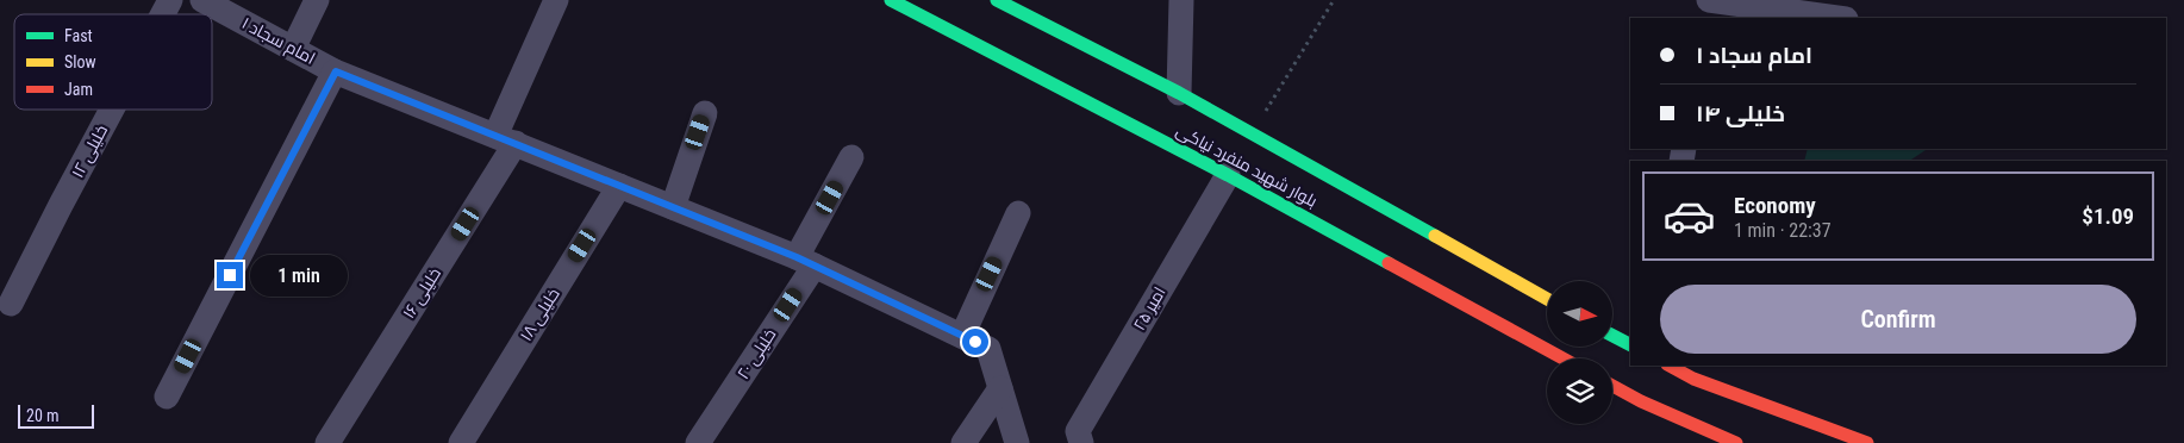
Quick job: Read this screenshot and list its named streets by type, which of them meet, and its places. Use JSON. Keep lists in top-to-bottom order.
{
  "streets": {
    "main road": ["بلوار شهید منفرد نیاکی"],
    "street": [
      "امام سجاد ۱",
      "خلیلی ۱۲",
      "خلیلی ۱۶",
      "امیر ۲۵",
      "خلیلی ۱۸",
      "خلیلی ۲۰"
    ]
  },
  "crossings": [
    ["امام سجاد ۱", "خلیلی ۱۶"],
    ["امام سجاد ۱", "خلیلی ۱۸"],
    ["امام سجاد ۱", "خلیلی ۲۰"],
    ["بلوار شهید منفرد نیاکی", "امیر ۲۵"]
  ],
  "legend": ["Fast", "Slow", "Jam"],
  "scale_bar": "20 m",
  "north": "right",
  "page": {
    "banner": ["امام سجاد ۱", "خلیلی ۱۴"],
    "list": [
      {
        "name": "Economy",
        "note": "1 min · 22:37",
        "value": "$1.09"
      }
    ],
    "bubble": "1 min",
    "buttons": "Confirm",
    "scale": "20 m"
  }
}
